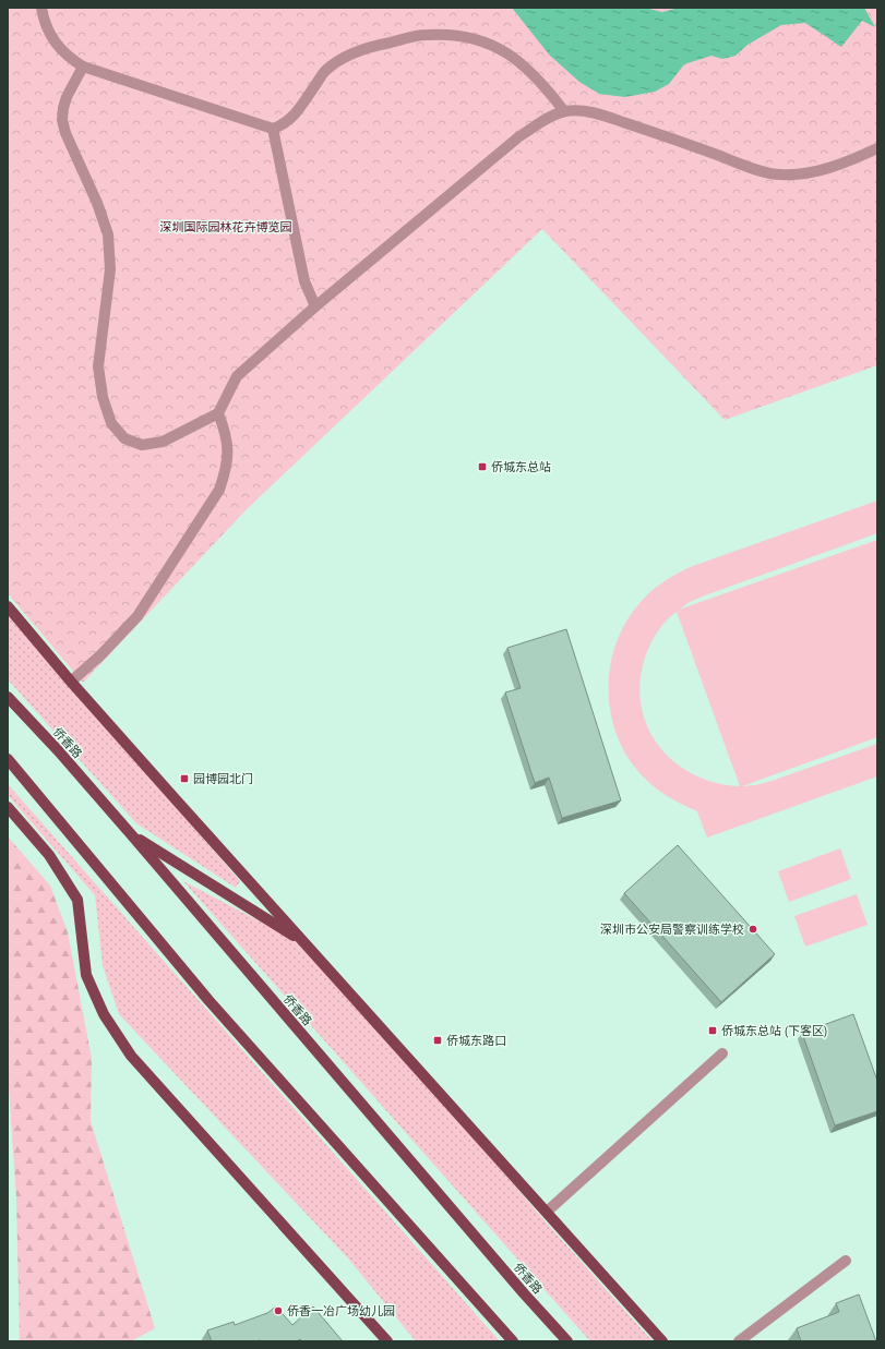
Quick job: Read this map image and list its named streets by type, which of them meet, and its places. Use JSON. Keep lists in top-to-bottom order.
{
  "streets": {
    "main road": ["侨香路"]
  },
  "parks": ["深圳国际园林花卉博览园"],
  "places": {
    "transit": [
      "侨城东总站",
      "园博园北门",
      "侨城东总站 (下客区)",
      "侨城东路口"
    ],
    "other": ["深圳市公安局警察训练学校", "侨香一冶广场幼儿园"]
  }
}
